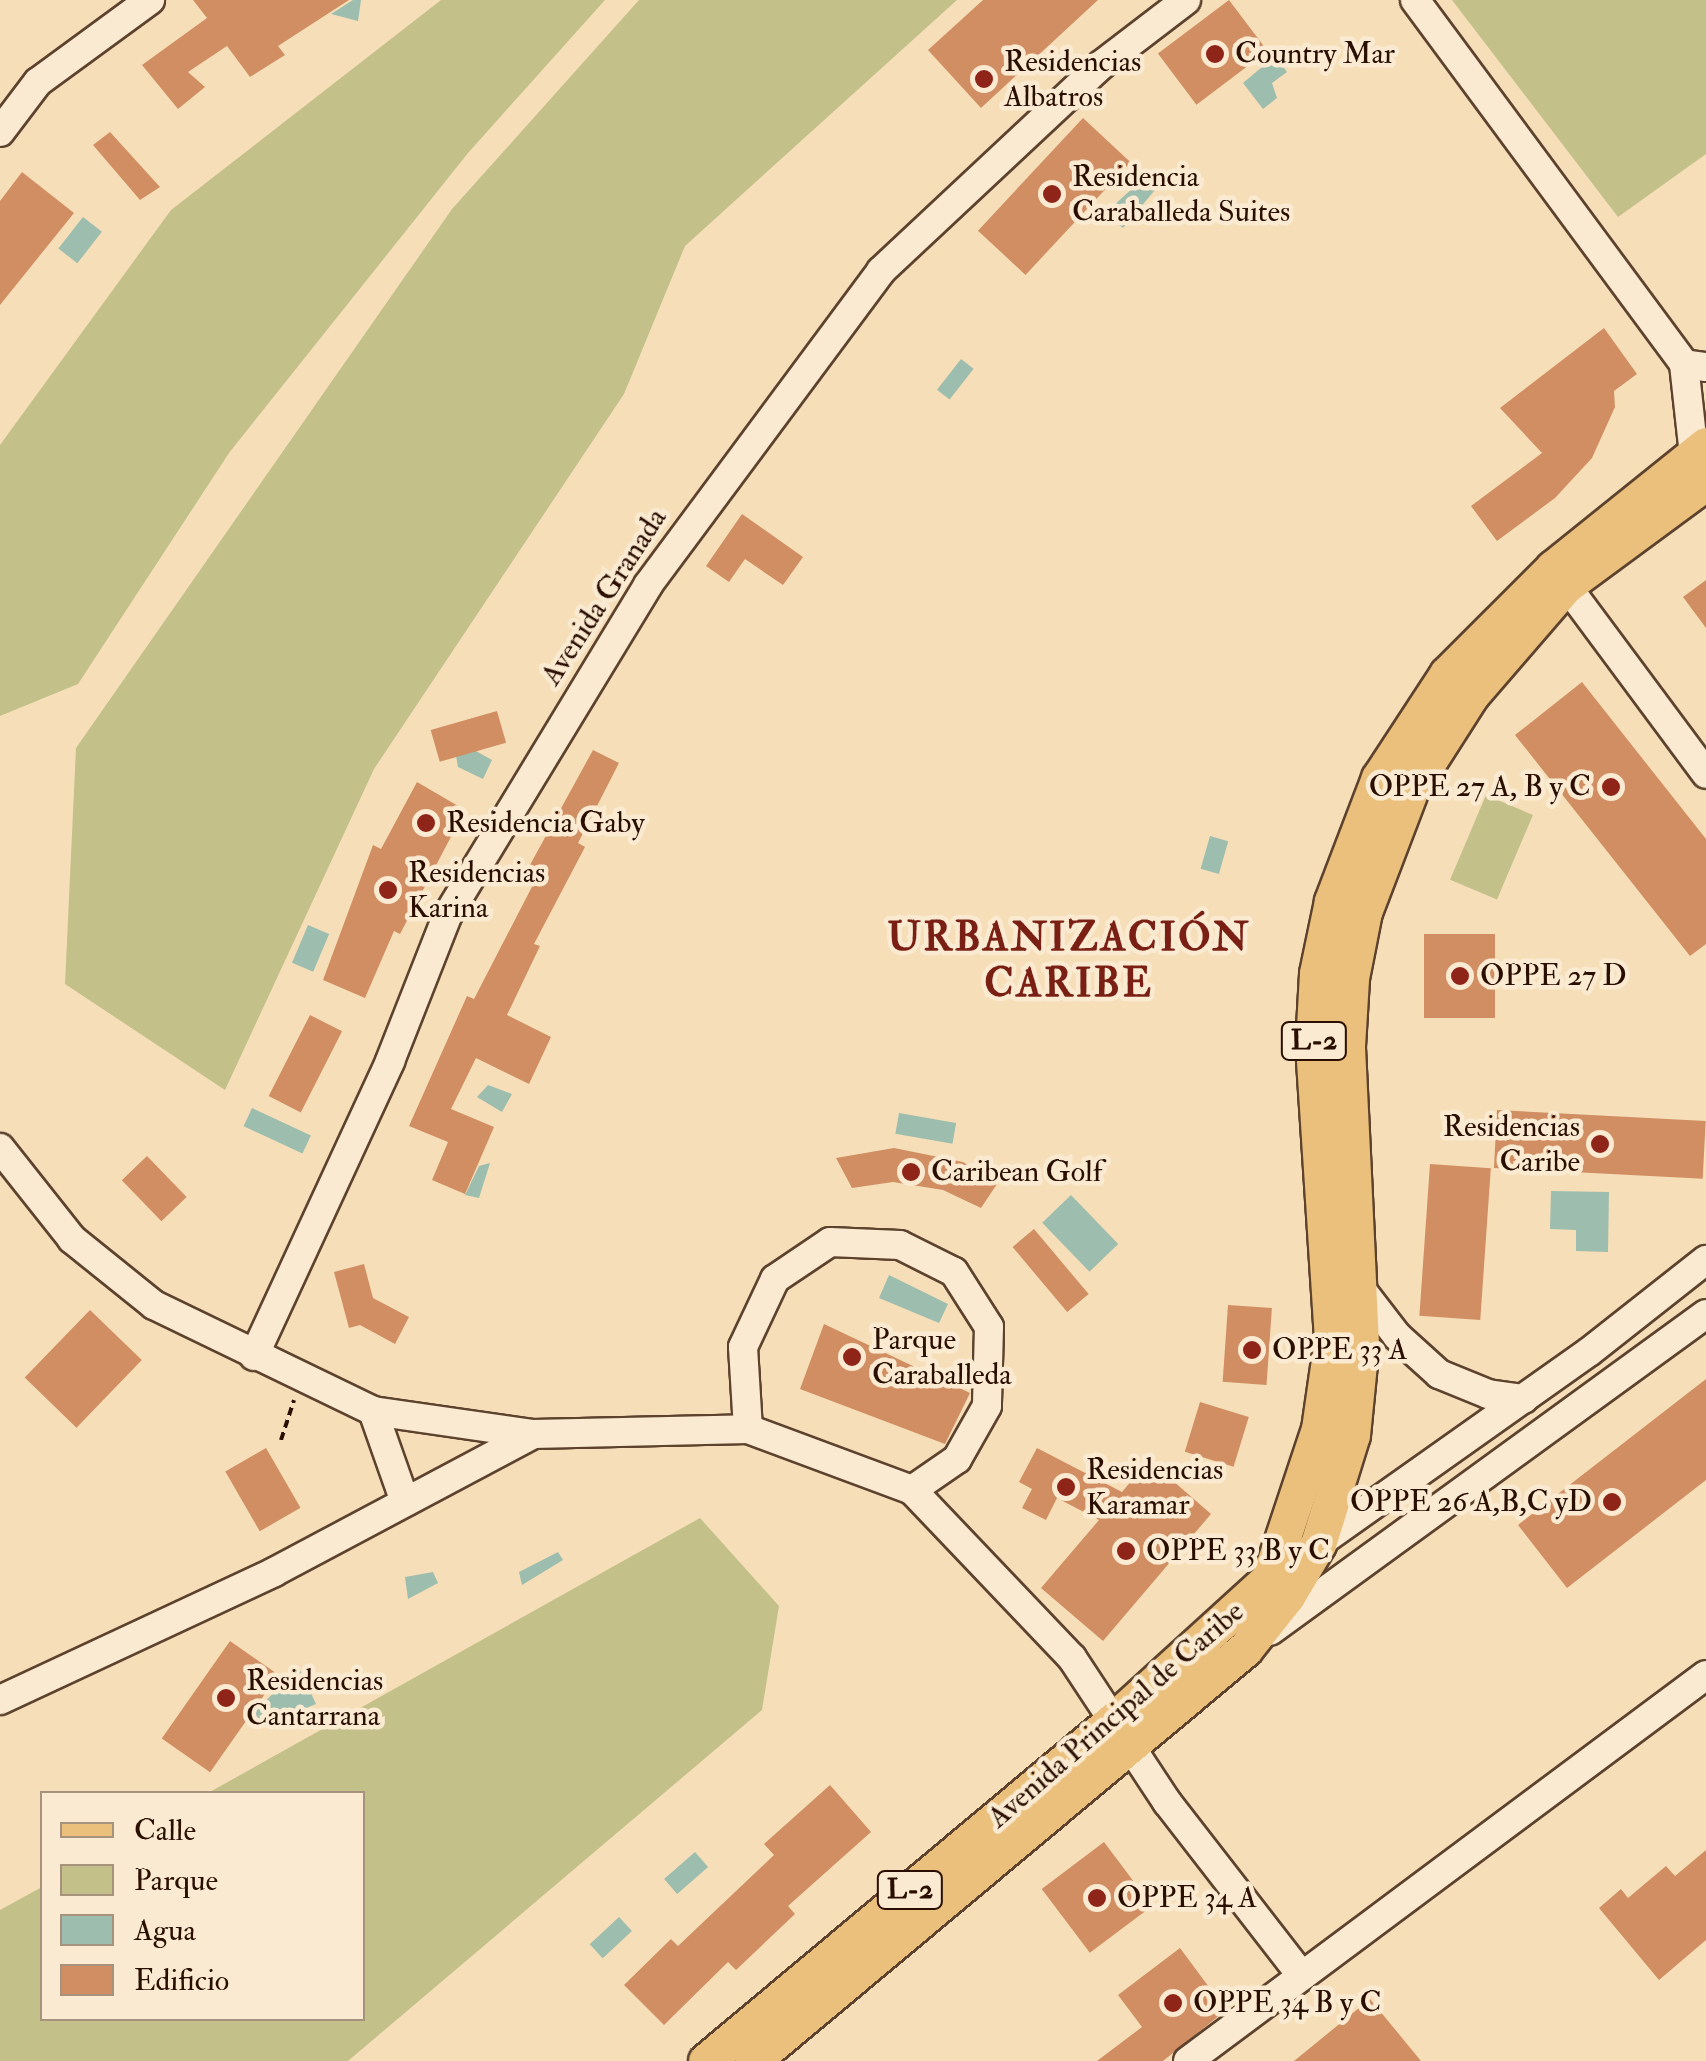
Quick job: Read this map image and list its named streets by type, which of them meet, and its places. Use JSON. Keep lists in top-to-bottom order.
{
  "streets": {
    "main road": ["L-2", "Avenida Principal de Caribe"],
    "street": ["Avenida Granada"]
  },
  "districts": ["URBANIZACIÓN CARIBE"],
  "places": [
    "Country Mar",
    "Residencias Albatros",
    "Residencia Caraballeda Suites",
    "OPPE 27 A, B y C",
    "Residencia Gaby",
    "Residencias Karina",
    "OPPE 27 D",
    "Residencias Caribe",
    "Caribean Golf",
    "OPPE 33 A",
    "Parque Caraballeda",
    "Residencias Karamar",
    "OPPE 26 A,B,C yD",
    "OPPE 33 B y C",
    "Residencias Cantarrana",
    "OPPE 34 A",
    "OPPE 34 B y C"
  ],
  "legend": [
    "Calle",
    "Parque",
    "Agua",
    "Edificio"
  ]
}
